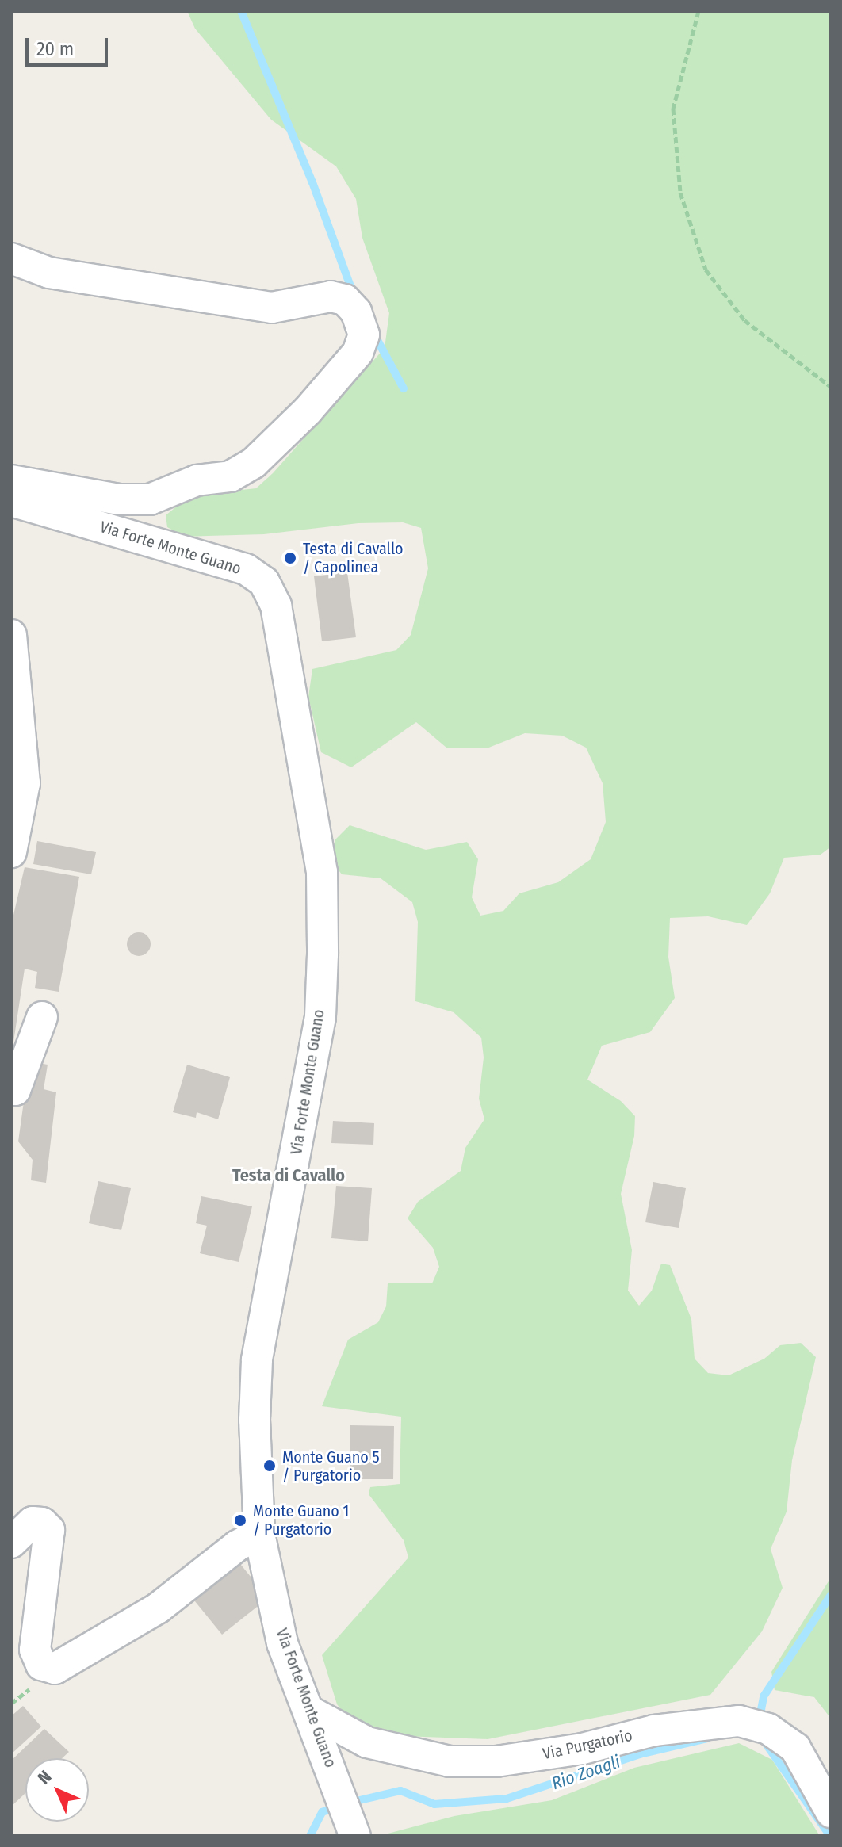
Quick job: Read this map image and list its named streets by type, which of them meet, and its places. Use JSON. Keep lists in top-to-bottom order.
{
  "streets": {
    "street": ["Via Forte Monte Guano", "Via Purgatorio"]
  },
  "crossings": [
    ["Via Forte Monte Guano", "Via Purgatorio"]
  ],
  "districts": ["Testa di Cavallo"],
  "water": ["Rio Zoagli"],
  "places": ["Testa di Cavallo / Capolinea", "Monte Guano 5 / Purgatorio", "Monte Guano 1 / Purgatorio"],
  "scale_bar": "20 m",
  "north": "top left"
}
